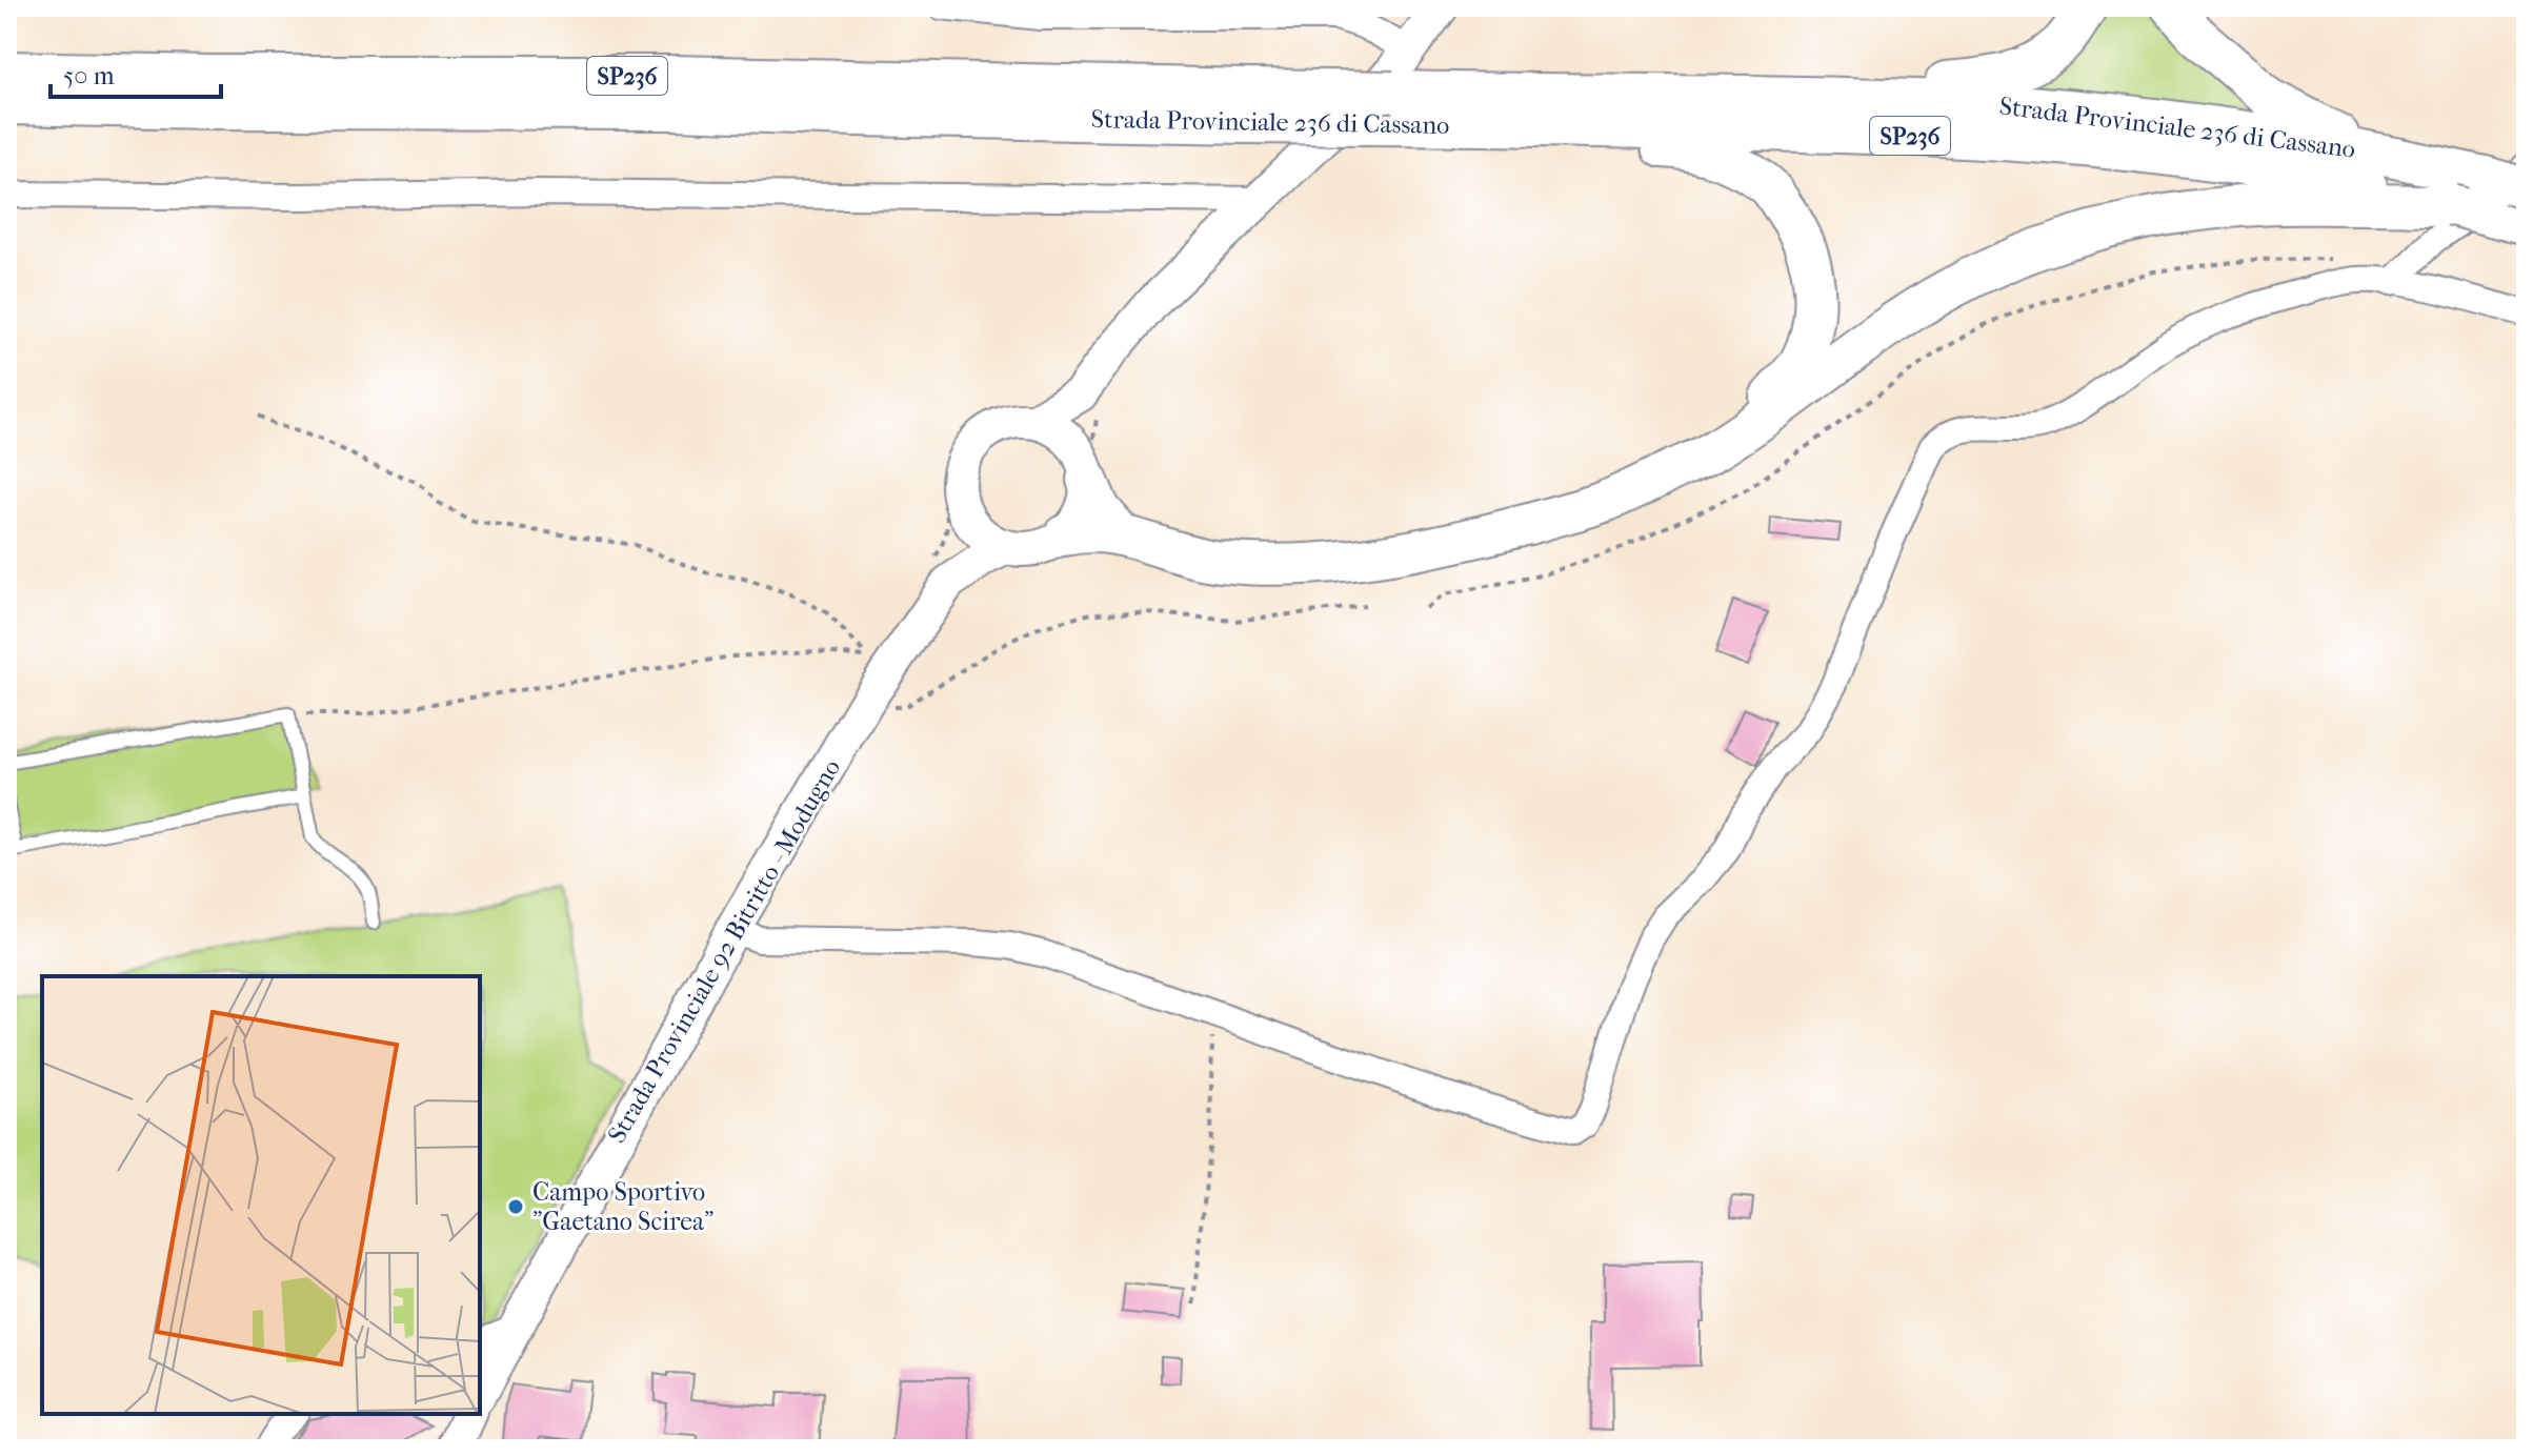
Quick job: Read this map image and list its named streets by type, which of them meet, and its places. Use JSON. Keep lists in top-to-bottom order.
{
  "streets": {
    "highway": ["SP236", "Strada Provinciale 236 di Cassano"],
    "main road": ["Strada Provinciale 92 Bitritto - Modugno"]
  },
  "places": ["Campo Sportivo \"Gaetano Scirea\""],
  "scale_bar": "50 m"
}
